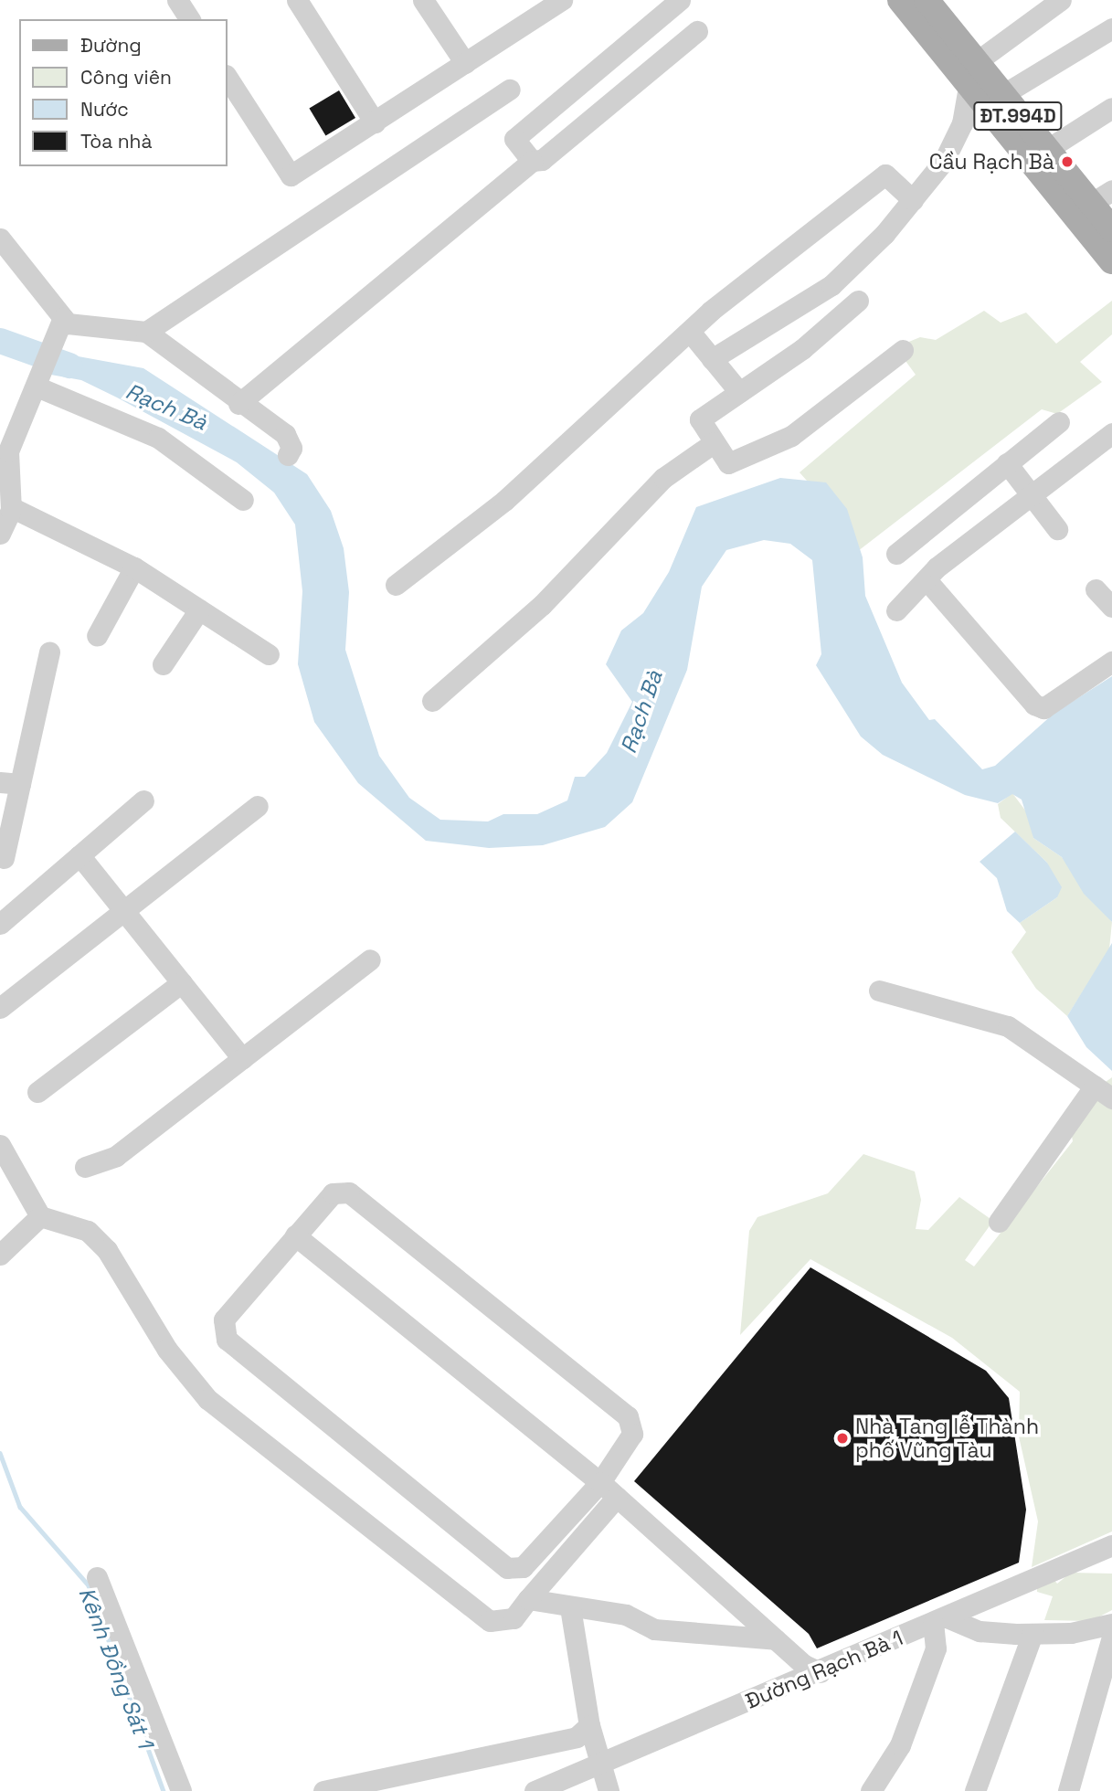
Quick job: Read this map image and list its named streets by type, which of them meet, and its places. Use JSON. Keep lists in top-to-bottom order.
{
  "streets": {
    "main road": ["ĐT.994D"],
    "street": ["Đường Rạch Bà 1"]
  },
  "water": ["Rạch Bà", "Kênh Đồng Sát 1"],
  "places": ["Cầu Rạch Bà", "Nhà Tang lễ Thành phố Vũng Tàu"],
  "legend": [
    "Đường",
    "Công viên",
    "Nước",
    "Tòa nhà"
  ]
}
